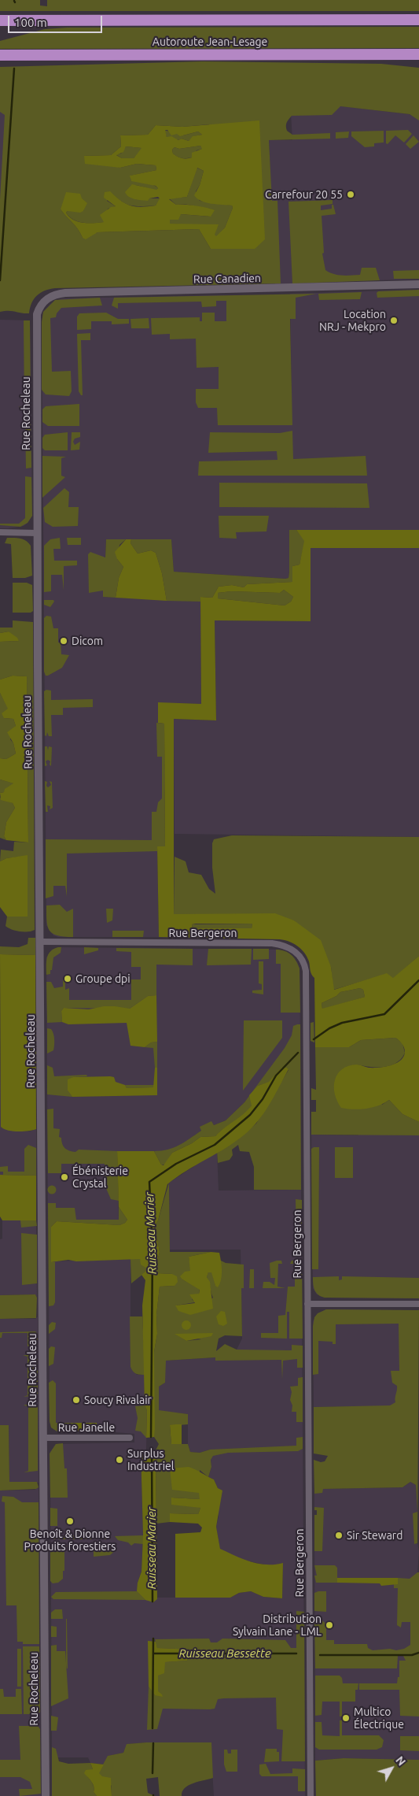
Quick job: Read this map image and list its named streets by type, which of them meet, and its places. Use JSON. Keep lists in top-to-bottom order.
{
  "streets": {
    "highway": ["Autoroute Jean-Lesage"],
    "street": [
      "Rue Canadien",
      "Rue Rocheleau",
      "Rue Bergeron",
      "Rue Janelle"
    ]
  },
  "crossings": [
    ["Rue Canadien", "Rue Rocheleau"],
    ["Rue Rocheleau", "Rue Bergeron"],
    ["Rue Rocheleau", "Rue Janelle"]
  ],
  "water": ["Ruisseau Marier", "Ruisseau Bessette"],
  "places": [
    "Carrefour 20 55",
    "Location NRJ - Mekpro",
    "Dicom",
    "Groupe dpi",
    "Ébénisterie Crystal",
    "Soucy Rivalair",
    "Surplus Industriel",
    "Benoît & Dionne Produits forestiers",
    "Sir Steward",
    "Distribution Sylvain Lane - LML",
    "Multico Électrique"
  ],
  "scale_bar": "100 m",
  "north": "top right"
}
